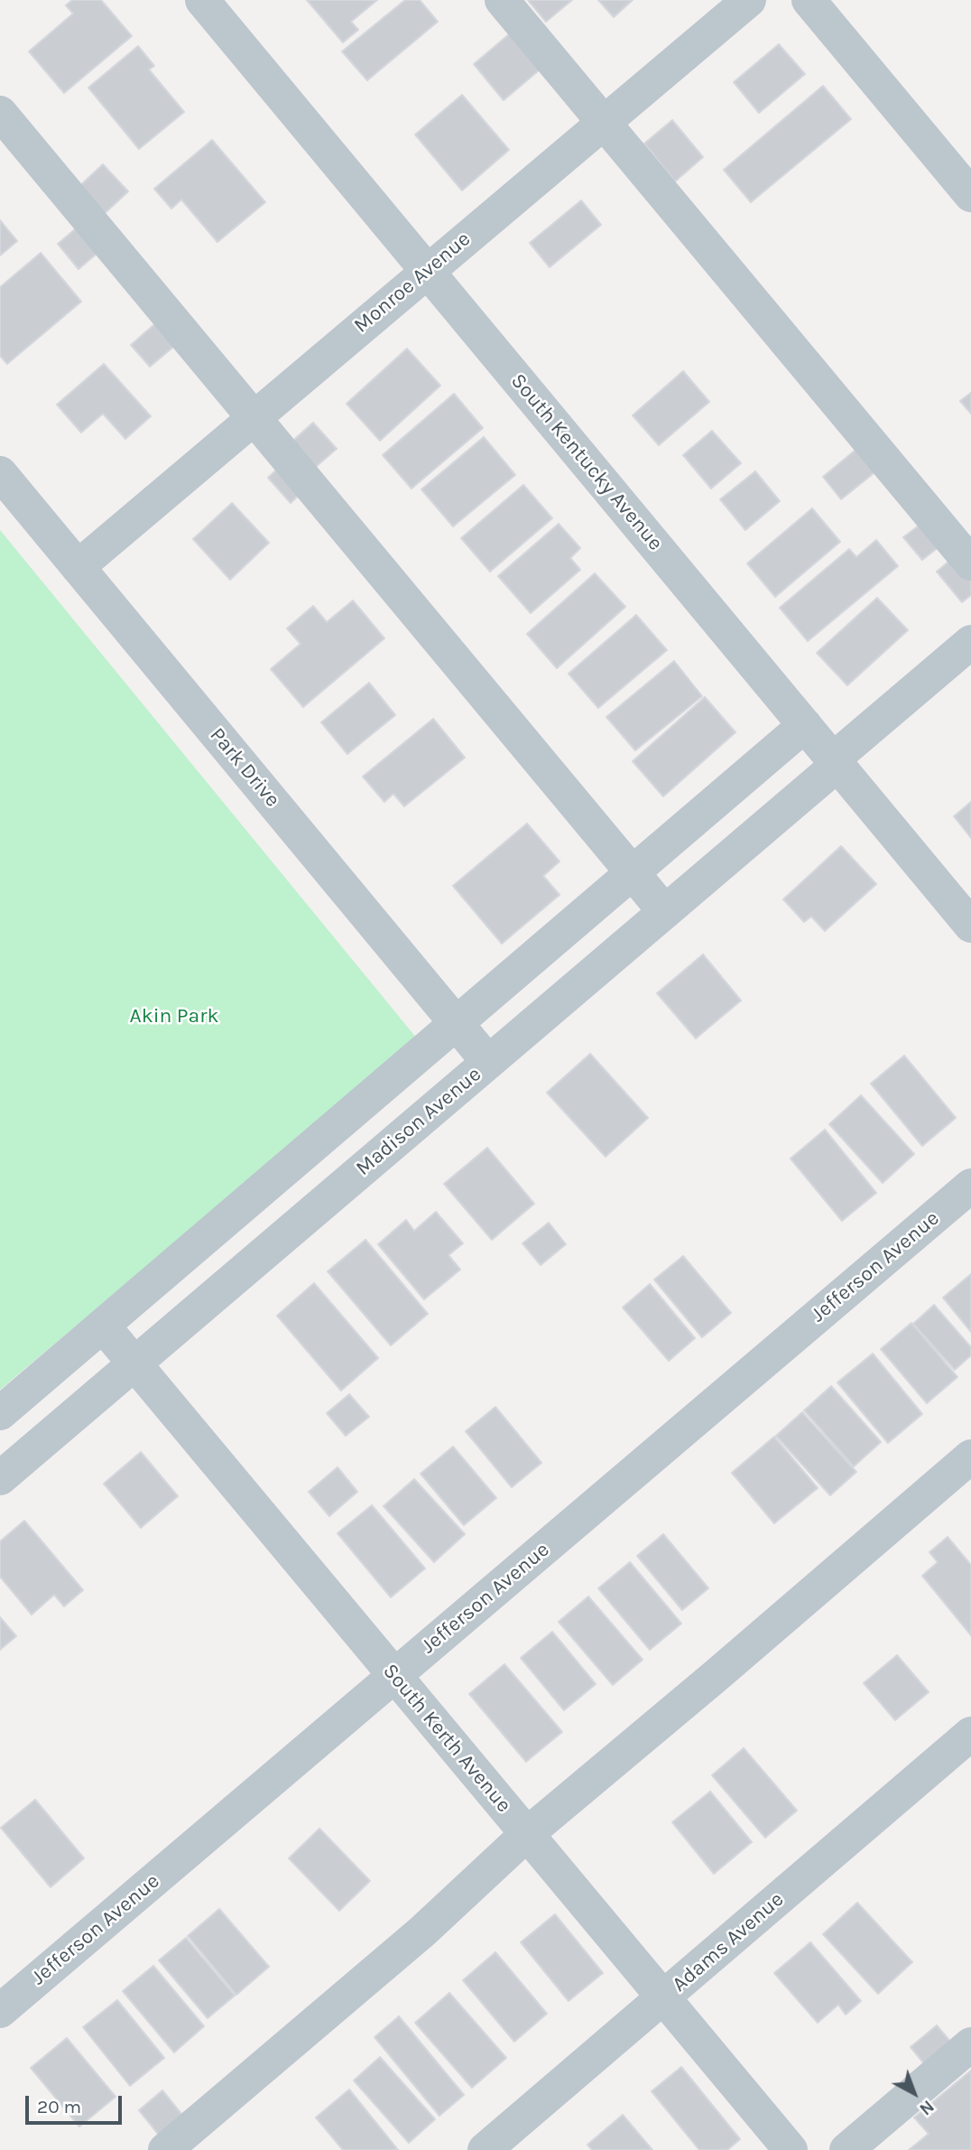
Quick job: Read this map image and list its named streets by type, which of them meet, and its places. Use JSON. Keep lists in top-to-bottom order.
{
  "streets": {
    "street": [
      "Monroe Avenue",
      "South Kentucky Avenue",
      "Park Drive",
      "Madison Avenue",
      "Jefferson Avenue",
      "South Kerth Avenue",
      "Adams Avenue"
    ]
  },
  "crossings": [
    ["Monroe Avenue", "South Kentucky Avenue"],
    ["Monroe Avenue", "Park Drive"],
    ["South Kentucky Avenue", "Madison Avenue"],
    ["Park Drive", "Madison Avenue"],
    ["Madison Avenue", "South Kerth Avenue"],
    ["Jefferson Avenue", "South Kerth Avenue"],
    ["South Kerth Avenue", "Adams Avenue"]
  ],
  "parks": ["Akin Park"],
  "scale_bar": "20 m",
  "north": "bottom right"
}
